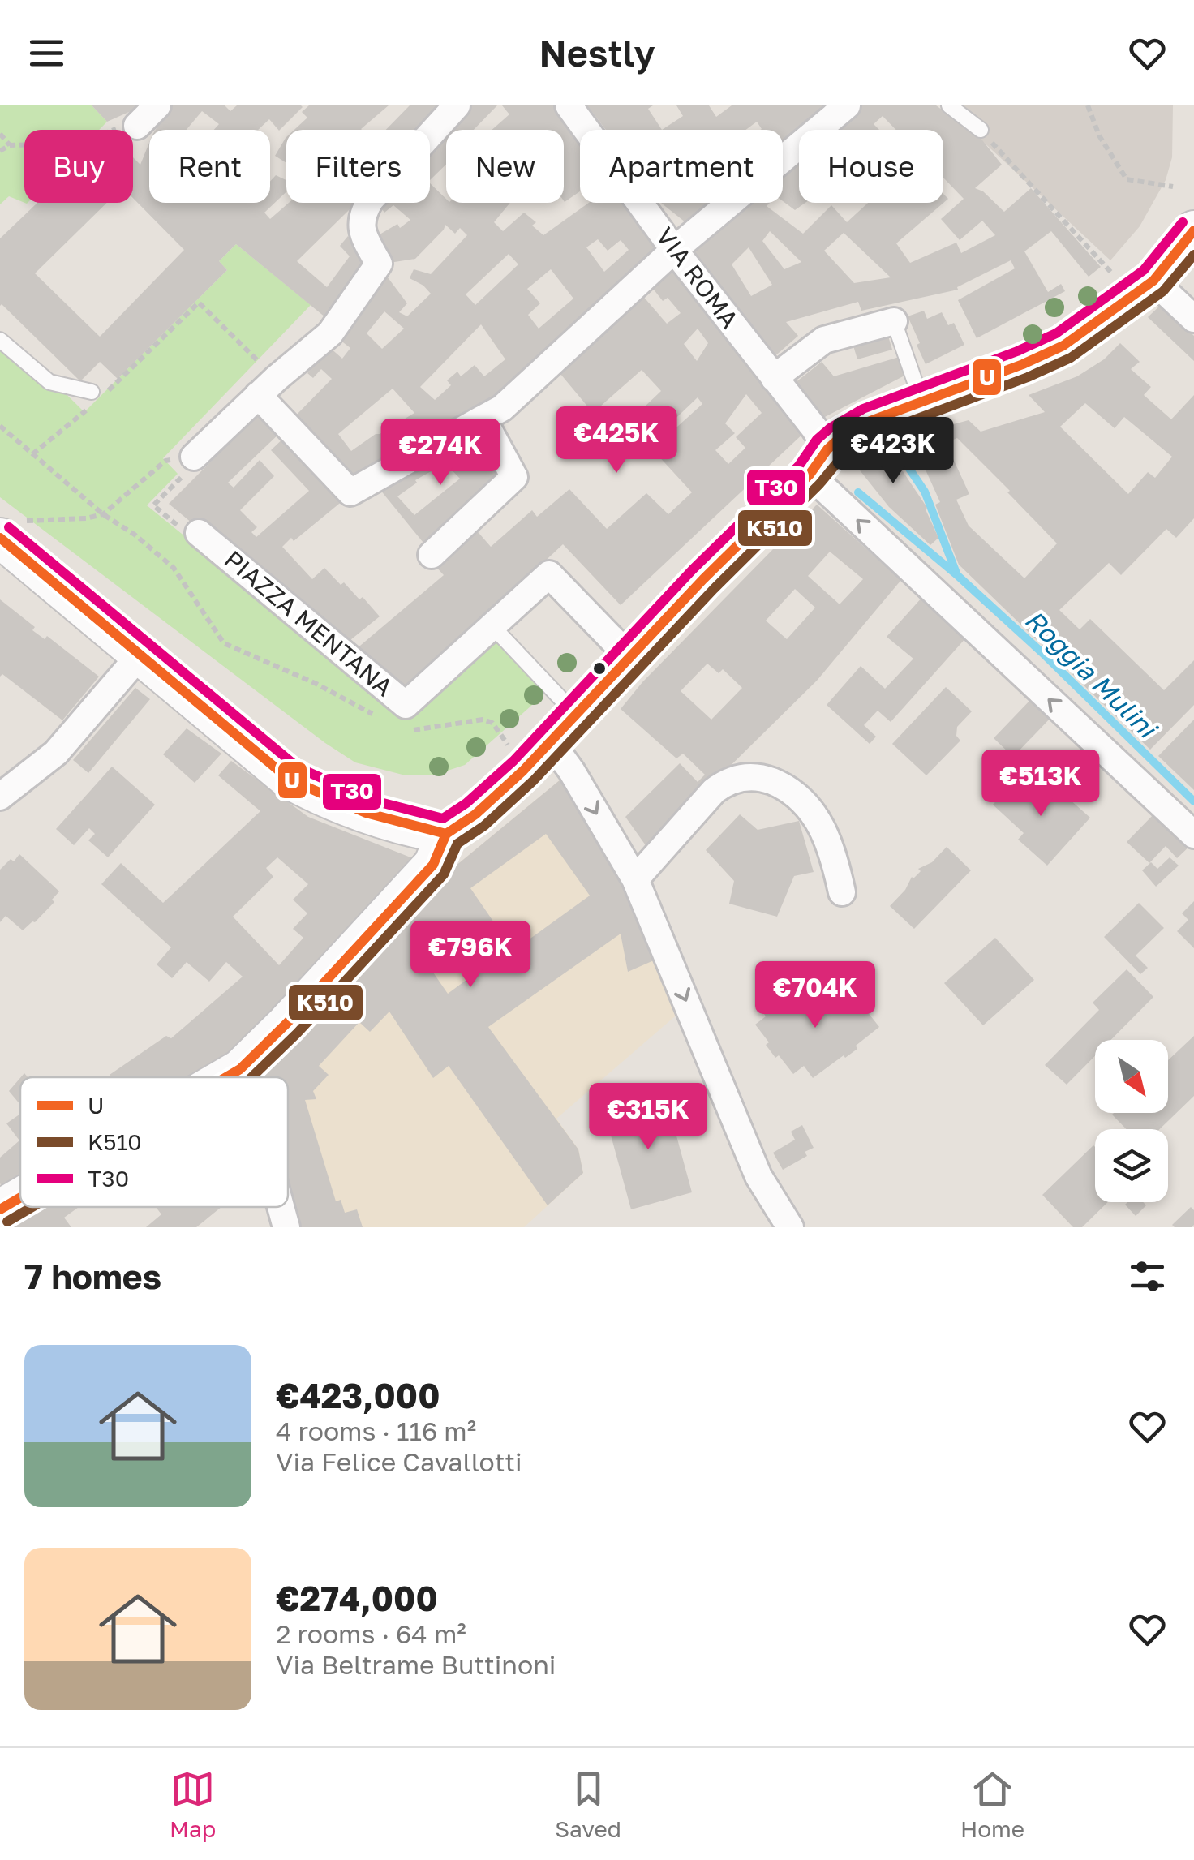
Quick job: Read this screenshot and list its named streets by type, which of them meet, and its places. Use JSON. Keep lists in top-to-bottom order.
{
  "streets": {
    "street": ["VIA ROMA", "PIAZZA MENTANA"]
  },
  "one_way": ["VIA ROMA"],
  "water": ["Roggia Mulini"],
  "lines": ["transit line T30", "transit line U", "transit line K510"],
  "legend": ["U", "K510", "T30"],
  "north": "bottom right",
  "page": {
    "header": "Nestly",
    "chip": [
      "Buy",
      "Rent",
      "Filters",
      "New",
      "Apartment",
      "House"
    ],
    "price": [
      "€425K",
      "€423K",
      "€274K",
      "€513K",
      "€796K",
      "€704K",
      "€315K"
    ],
    "heading": "7 homes",
    "list": [
      {
        "name": "€423,000",
        "note": "4 rooms · 116 m² · Via Felice Cavallotti"
      },
      {
        "name": "€274,000",
        "note": "2 rooms · 64 m² · Via Beltrame Buttinoni"
      }
    ],
    "tabs": ["Map", "Saved", "Home"]
  }
}
